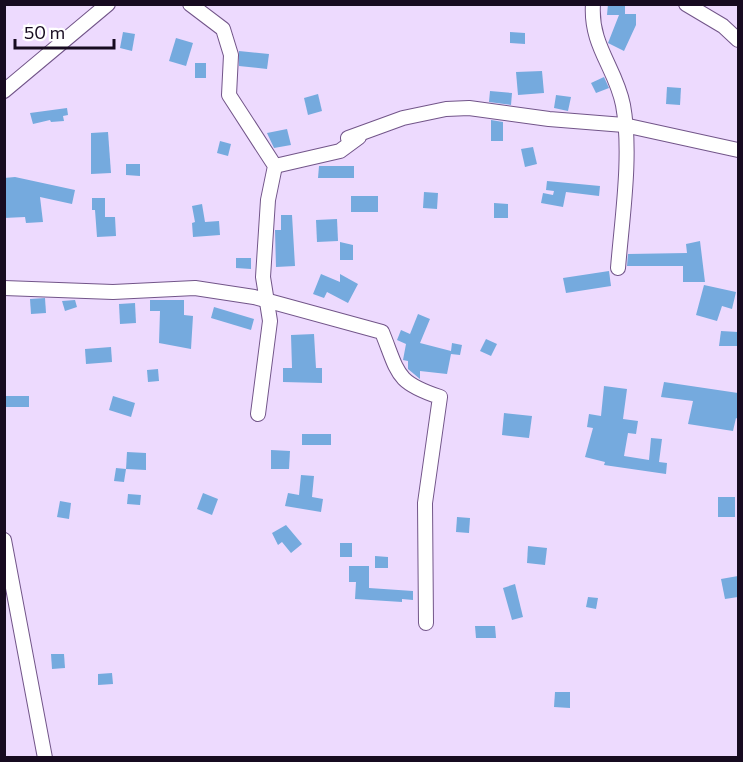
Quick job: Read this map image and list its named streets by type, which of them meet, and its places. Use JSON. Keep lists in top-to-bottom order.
{
  "scale_bar": "50 m"
}
